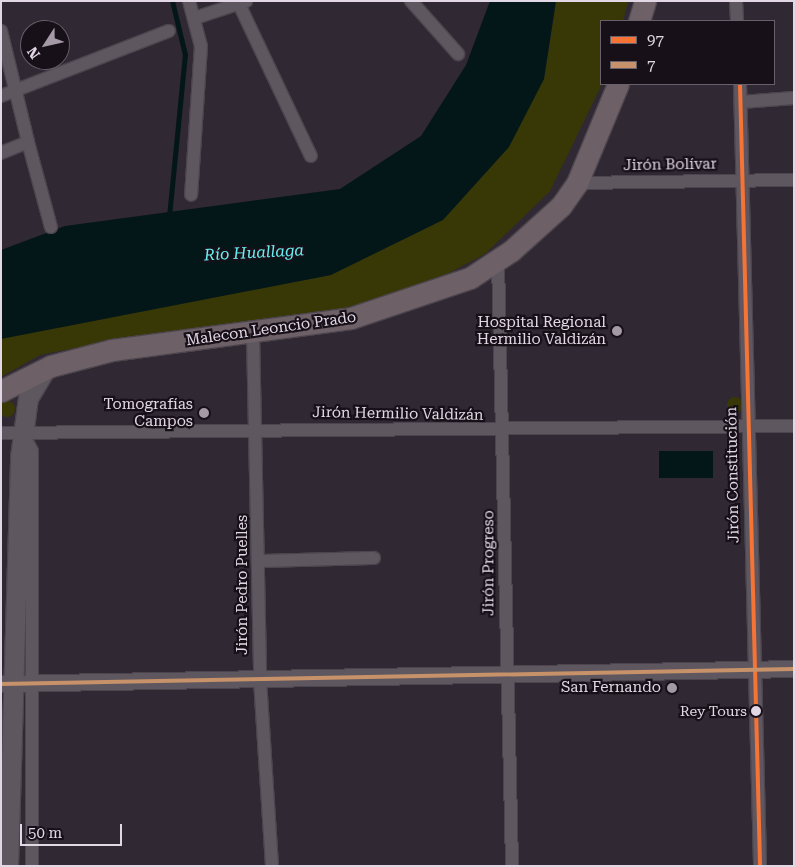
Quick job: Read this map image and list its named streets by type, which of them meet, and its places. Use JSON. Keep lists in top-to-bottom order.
{
  "streets": {
    "main road": ["Malecon Leoncio Prado"],
    "street": [
      "Jirón Bolívar",
      "Jirón Hermilio Valdizán",
      "Jirón Constitución",
      "Jirón Progreso",
      "Jirón Pedro Puelles"
    ]
  },
  "crossings": [
    ["Jirón Bolívar", "Malecon Leoncio Prado"],
    ["Jirón Bolívar", "Jirón Constitución"],
    ["Malecon Leoncio Prado", "Jirón Progreso"],
    ["Malecon Leoncio Prado", "Jirón Pedro Puelles"],
    ["Jirón Hermilio Valdizán", "Jirón Constitución"],
    ["Jirón Hermilio Valdizán", "Jirón Progreso"],
    ["Jirón Hermilio Valdizán", "Jirón Pedro Puelles"]
  ],
  "water": ["Río Huallaga"],
  "places": [
    "Hospital Regional Hermilio Valdizán",
    "Tomografías Campos",
    "San Fernando",
    "Rey Tours"
  ],
  "lines": ["transit line 97", "transit line 7"],
  "legend": ["97", "7"],
  "scale_bar": "50 m",
  "north": "bottom left"
}
